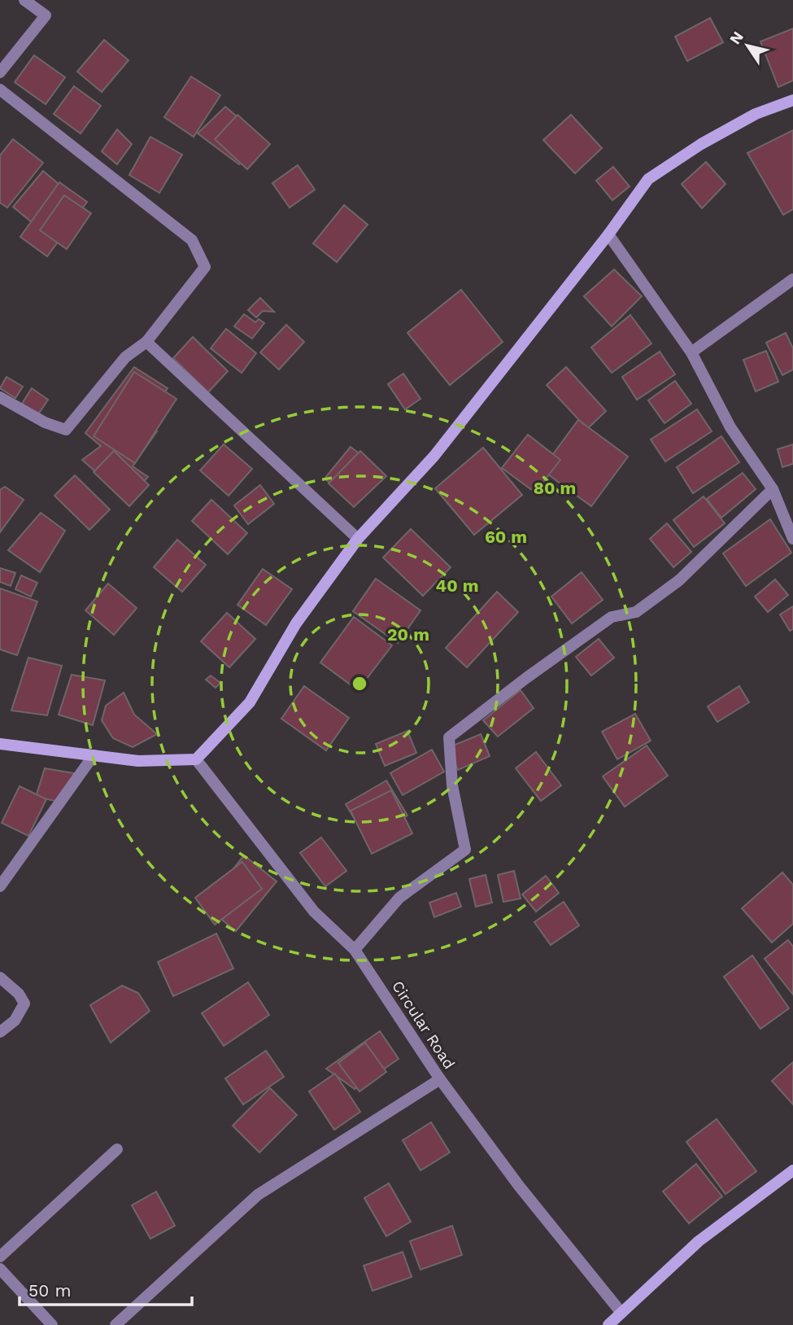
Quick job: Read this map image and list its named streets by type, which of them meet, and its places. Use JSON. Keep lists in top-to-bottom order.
{
  "streets": {
    "street": ["Circular Road"]
  },
  "scale_bar": "50 m",
  "north": "top left",
  "rings": [
    "80 m",
    "60 m",
    "40 m",
    "20 m"
  ]
}
